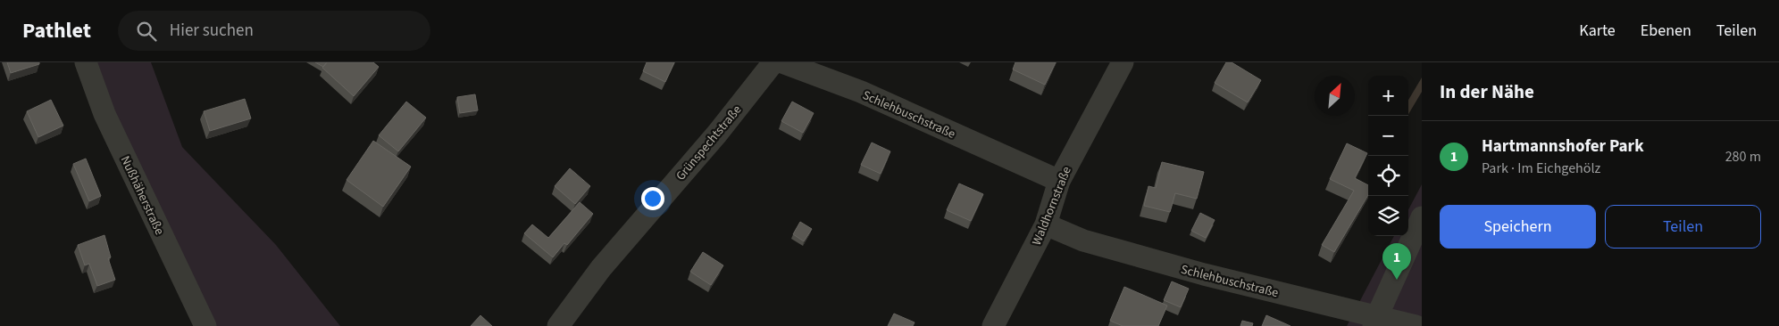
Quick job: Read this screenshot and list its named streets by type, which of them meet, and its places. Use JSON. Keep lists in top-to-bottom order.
{
  "streets": {
    "street": [
      "Schlehbuschstraße",
      "Grünspechtstraße",
      "Nußhäherstraße",
      "Waldhornstraße"
    ]
  },
  "crossings": [
    ["Schlehbuschstraße", "Waldhornstraße"]
  ],
  "north": "top right",
  "page": {
    "header": "Pathlet",
    "search": "Hier suchen",
    "nav": ["Karte", "Ebenen", "Teilen"],
    "heading": "In der Nähe",
    "map_buttons": ["+", "−"],
    "list": [
      {
        "mark": "1",
        "name": "Hartmannshofer Park",
        "note": "Park · Im Eichgehölz",
        "value": "280 m"
      }
    ],
    "buttons": ["Speichern", "Teilen"],
    "pins": "1"
  }
}
